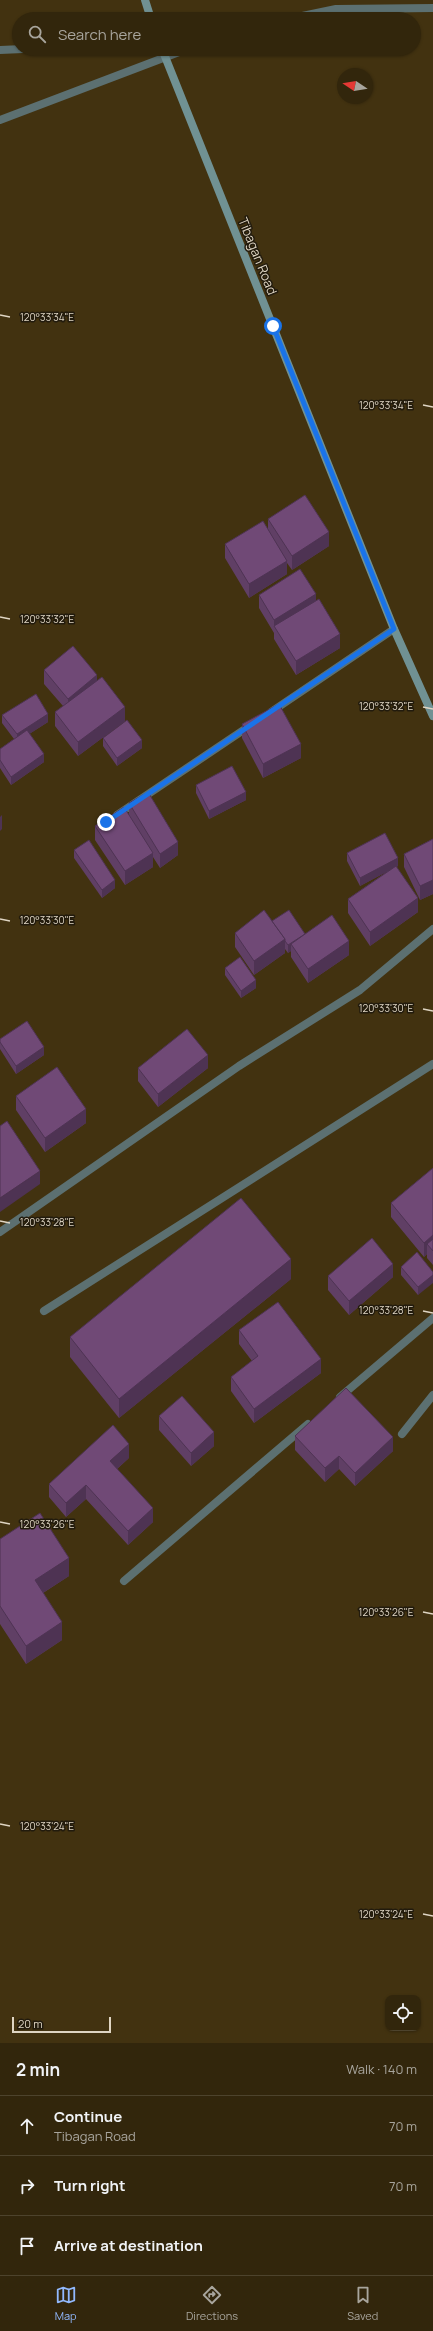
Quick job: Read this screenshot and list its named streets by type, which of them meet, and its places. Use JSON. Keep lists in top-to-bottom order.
{
  "streets": {
    "main road": ["Tibagan Road"]
  },
  "scale_bar": "20 m",
  "north": "left",
  "page": {
    "search": "Search here",
    "scale": "20 m",
    "heading": ["2 min", "Walk · 140 m"],
    "list": [
      ["Continue", "Tibagan Road", "70 m"],
      ["Turn right", "70 m"],
      "Arrive at destination"
    ],
    "nav": ["Map", "Directions", "Saved"]
  },
  "coordinates": [
    "120°33'34\"E",
    "120°33'32\"E",
    "120°33'30\"E",
    "120°33'28\"E",
    "120°33'26\"E",
    "120°33'24\"E"
  ]
}
